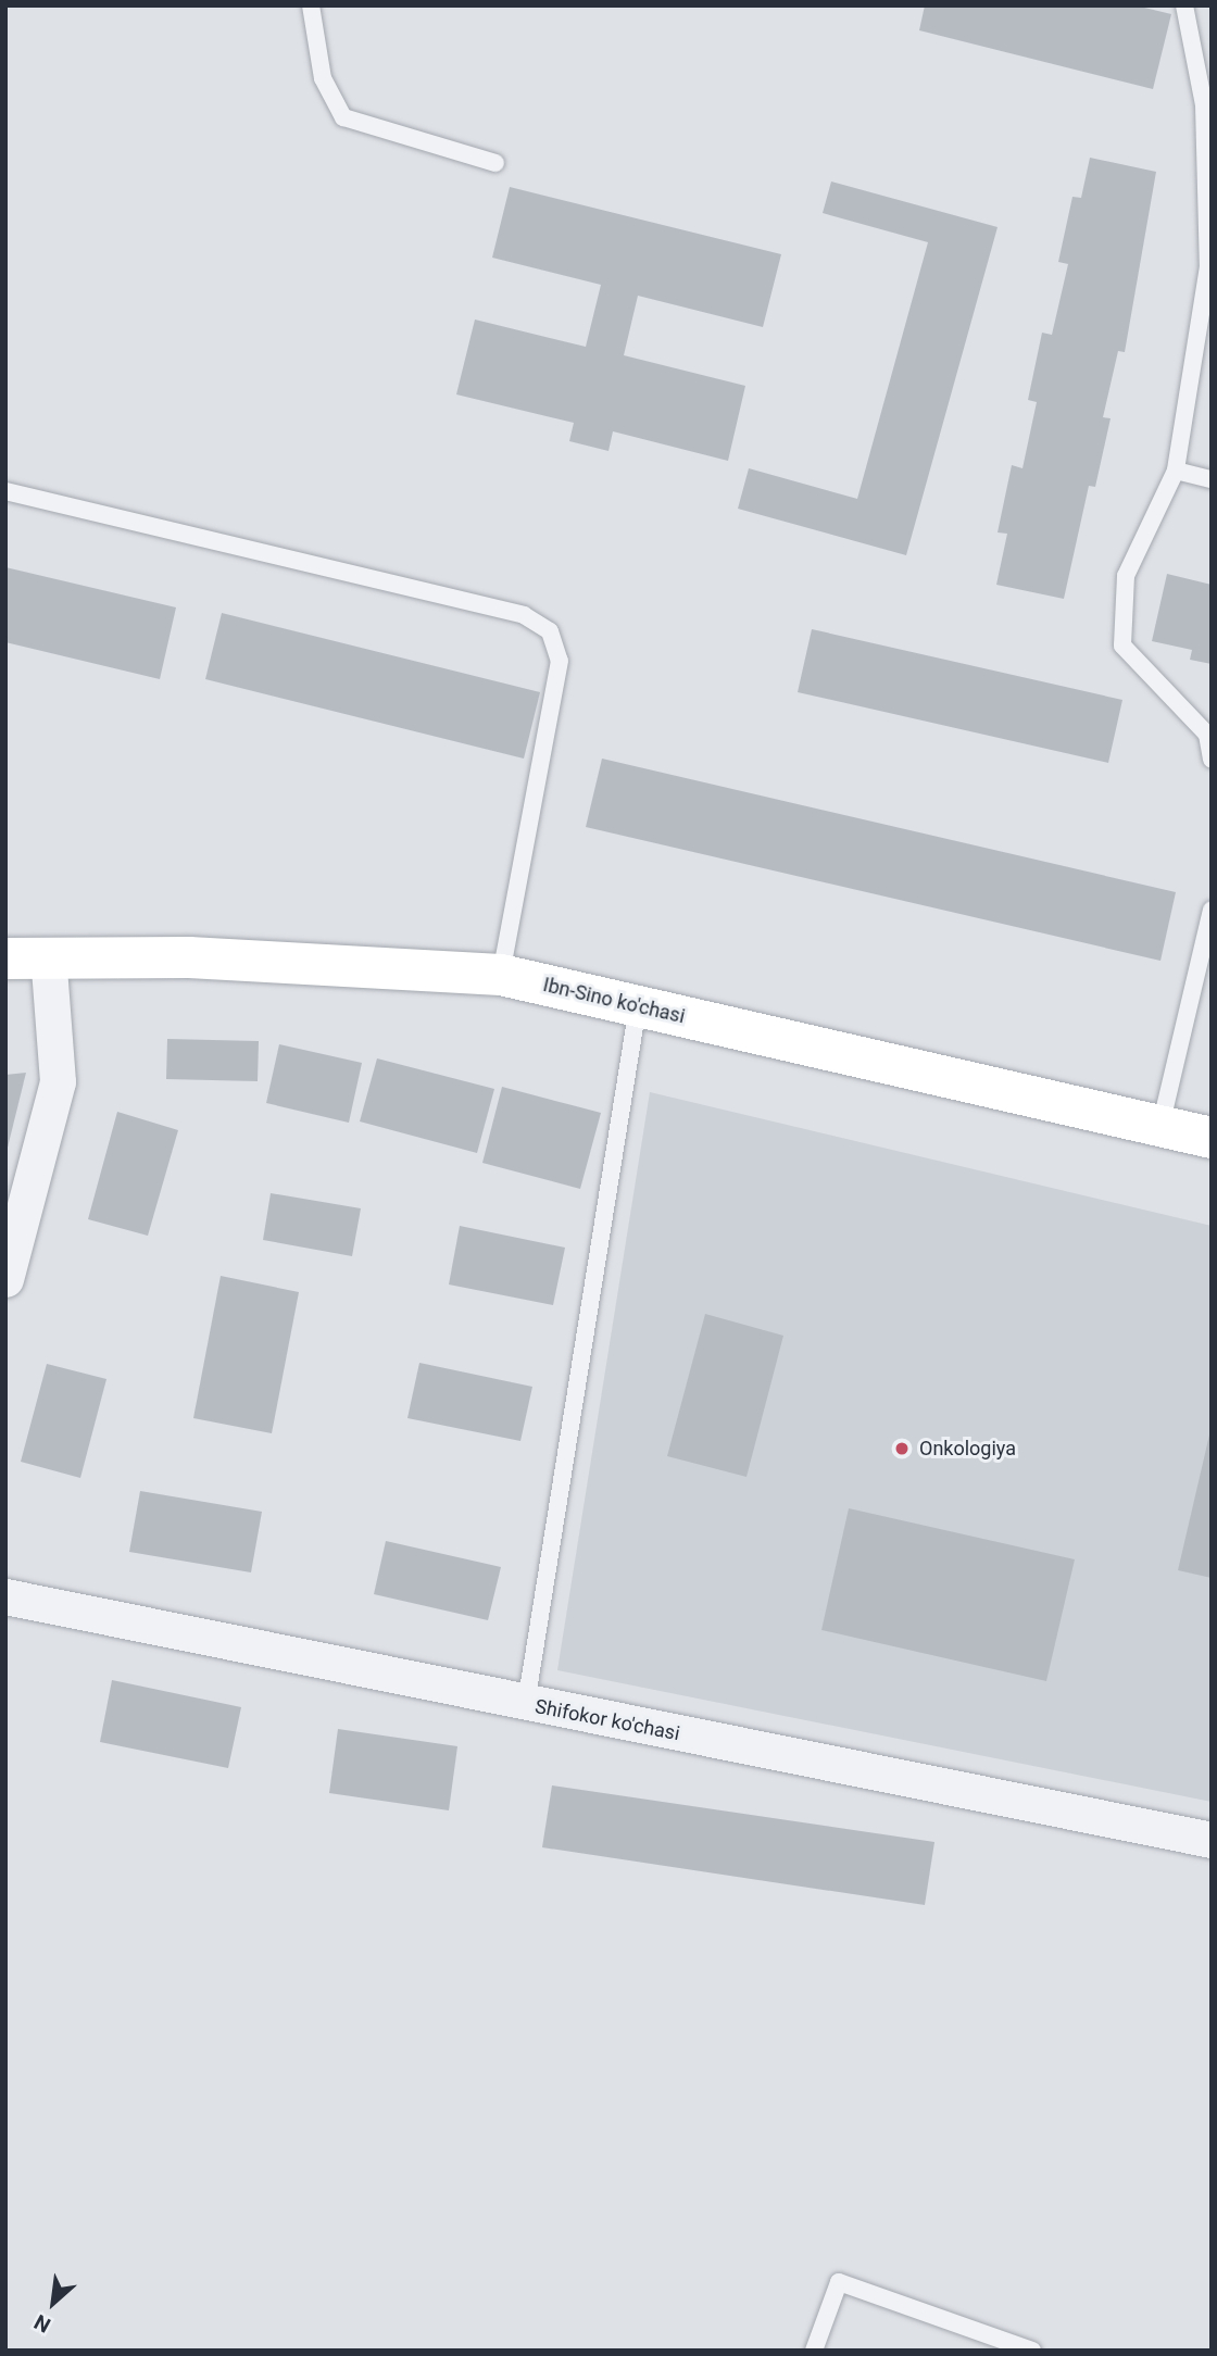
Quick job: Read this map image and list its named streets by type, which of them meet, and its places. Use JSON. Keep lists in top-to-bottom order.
{
  "streets": {
    "main road": ["Ibn-Sino ko'chasi"],
    "street": ["Shifokor ko'chasi"]
  },
  "places": ["Onkologiya"],
  "north": "bottom left"
}
